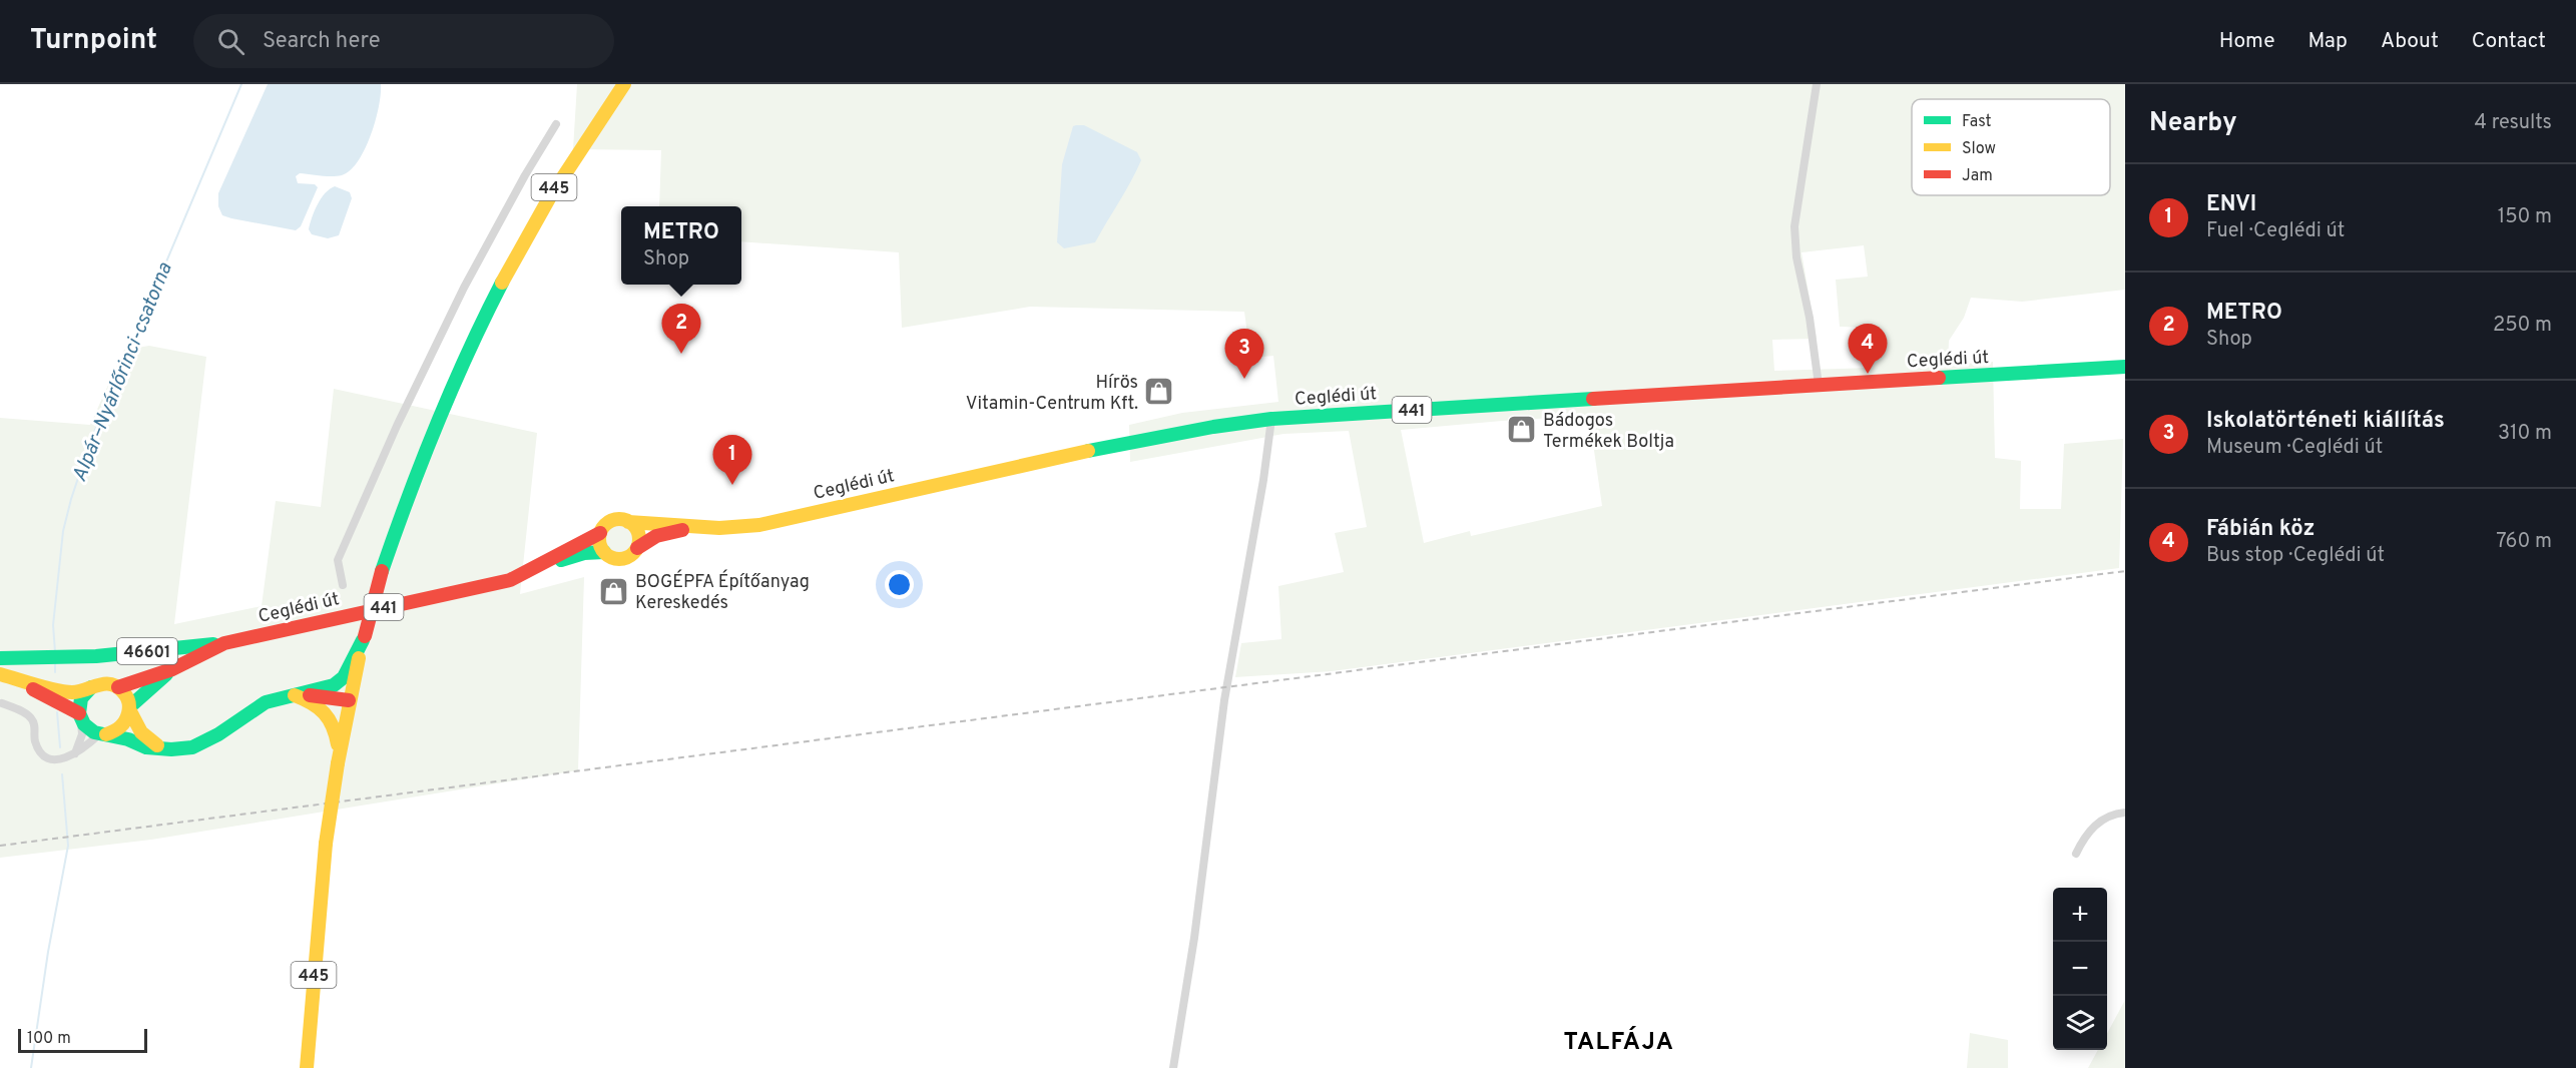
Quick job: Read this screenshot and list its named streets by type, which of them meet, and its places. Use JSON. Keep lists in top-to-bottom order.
{
  "streets": {
    "main road": [
      "445",
      "Ceglédi út",
      "441",
      "46601"
    ]
  },
  "crossings": [
    ["Ceglédi út", "441"],
    ["Ceglédi út", "46601"]
  ],
  "districts": ["TALFÁJA"],
  "water": ["Alpár–Nyárlőrinci-csatorna"],
  "places": {
    "shop": ["Hírös Vitamin-Centrum Kft.", "Bádogos Termékek Boltja", "BOGÉPFA Építőanyag Kereskedés"]
  },
  "legend": ["Fast", "Slow", "Jam"],
  "scale_bar": "100 m",
  "page": {
    "header": "Turnpoint",
    "search": "Search here",
    "nav": [
      "Home",
      "Map",
      "About",
      "Contact"
    ],
    "heading": ["Nearby", "4 results"],
    "list": [
      {
        "mark": "1",
        "name": "ENVI",
        "note": "Fuel · Ceglédi út",
        "value": "150 m"
      },
      {
        "mark": "2",
        "name": "METRO",
        "note": "Shop",
        "value": "250 m"
      },
      {
        "mark": "3",
        "name": "Iskolatörténeti kiállítás",
        "note": "Museum · Ceglédi út",
        "value": "310 m"
      },
      {
        "mark": "4",
        "name": "Fábián köz",
        "note": "Bus stop · Ceglédi út",
        "value": "760 m"
      }
    ],
    "popup": ["METRO", "Shop"],
    "pins": [
      "2",
      "4",
      "3",
      "1"
    ],
    "map_buttons": ["+", "−"],
    "scale": "100 m"
  }
}
